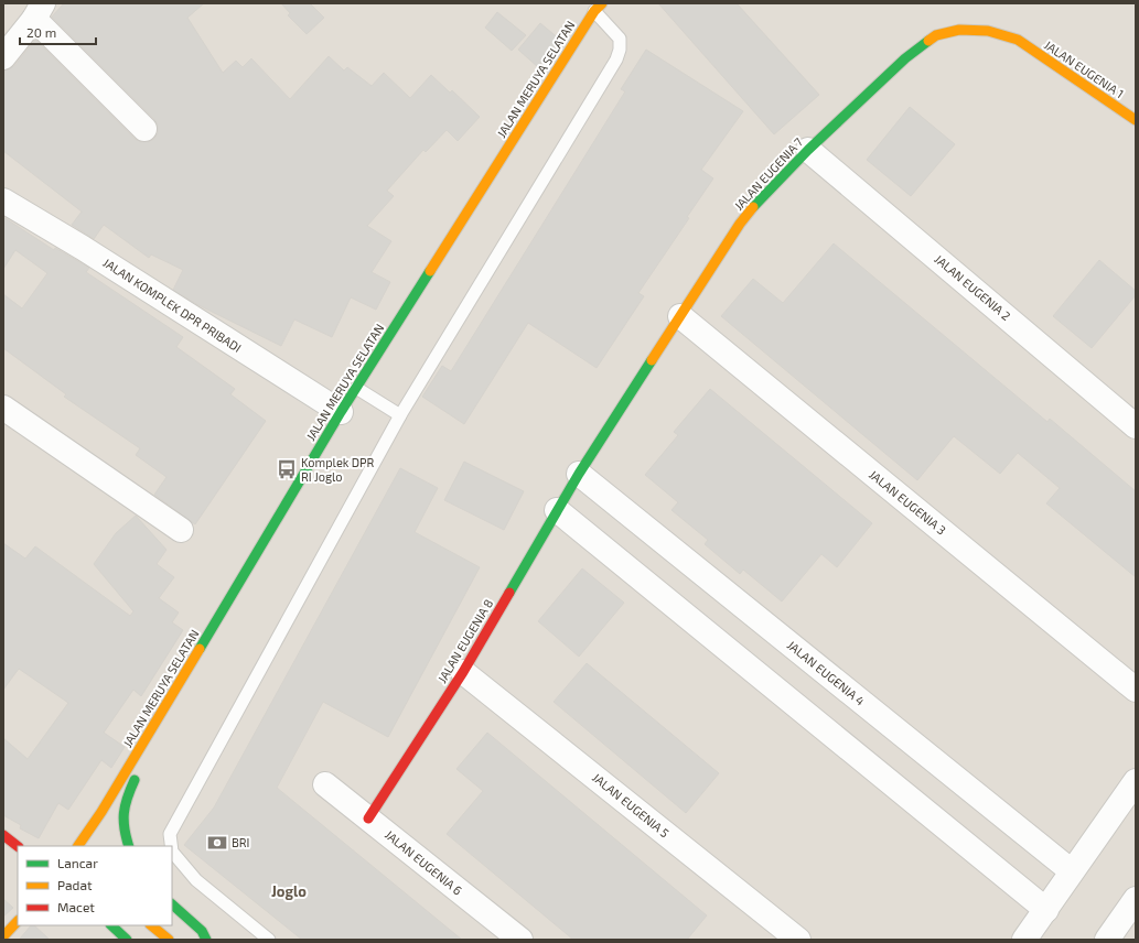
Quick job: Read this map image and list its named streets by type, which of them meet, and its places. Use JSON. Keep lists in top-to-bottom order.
{
  "streets": {
    "main road": [
      "JALAN EUGENIA 1",
      "JALAN MERUYA SELATAN",
      "JALAN EUGENIA 7",
      "JALAN EUGENIA 8"
    ],
    "street": [
      "JALAN EUGENIA 2",
      "JALAN KOMPLEK DPR PRIBADI",
      "JALAN EUGENIA 3",
      "JALAN EUGENIA 4",
      "JALAN EUGENIA 5",
      "JALAN EUGENIA 6"
    ]
  },
  "crossings": [
    ["JALAN EUGENIA 1", "JALAN EUGENIA 7"],
    ["JALAN MERUYA SELATAN", "JALAN KOMPLEK DPR PRIBADI"],
    ["JALAN EUGENIA 7", "JALAN EUGENIA 2"],
    ["JALAN EUGENIA 7", "JALAN EUGENIA 3"],
    ["JALAN EUGENIA 7", "JALAN EUGENIA 8"],
    ["JALAN EUGENIA 7", "JALAN EUGENIA 4"],
    ["JALAN EUGENIA 8", "JALAN EUGENIA 4"],
    ["JALAN EUGENIA 8", "JALAN EUGENIA 5"],
    ["JALAN EUGENIA 8", "JALAN EUGENIA 6"]
  ],
  "districts": ["Joglo"],
  "places": {
    "bus stop": ["Komplek DPR RI Joglo"],
    "bank": ["BRI"]
  },
  "legend": ["Lancar", "Padat", "Macet"],
  "scale_bar": "20 m"
}
